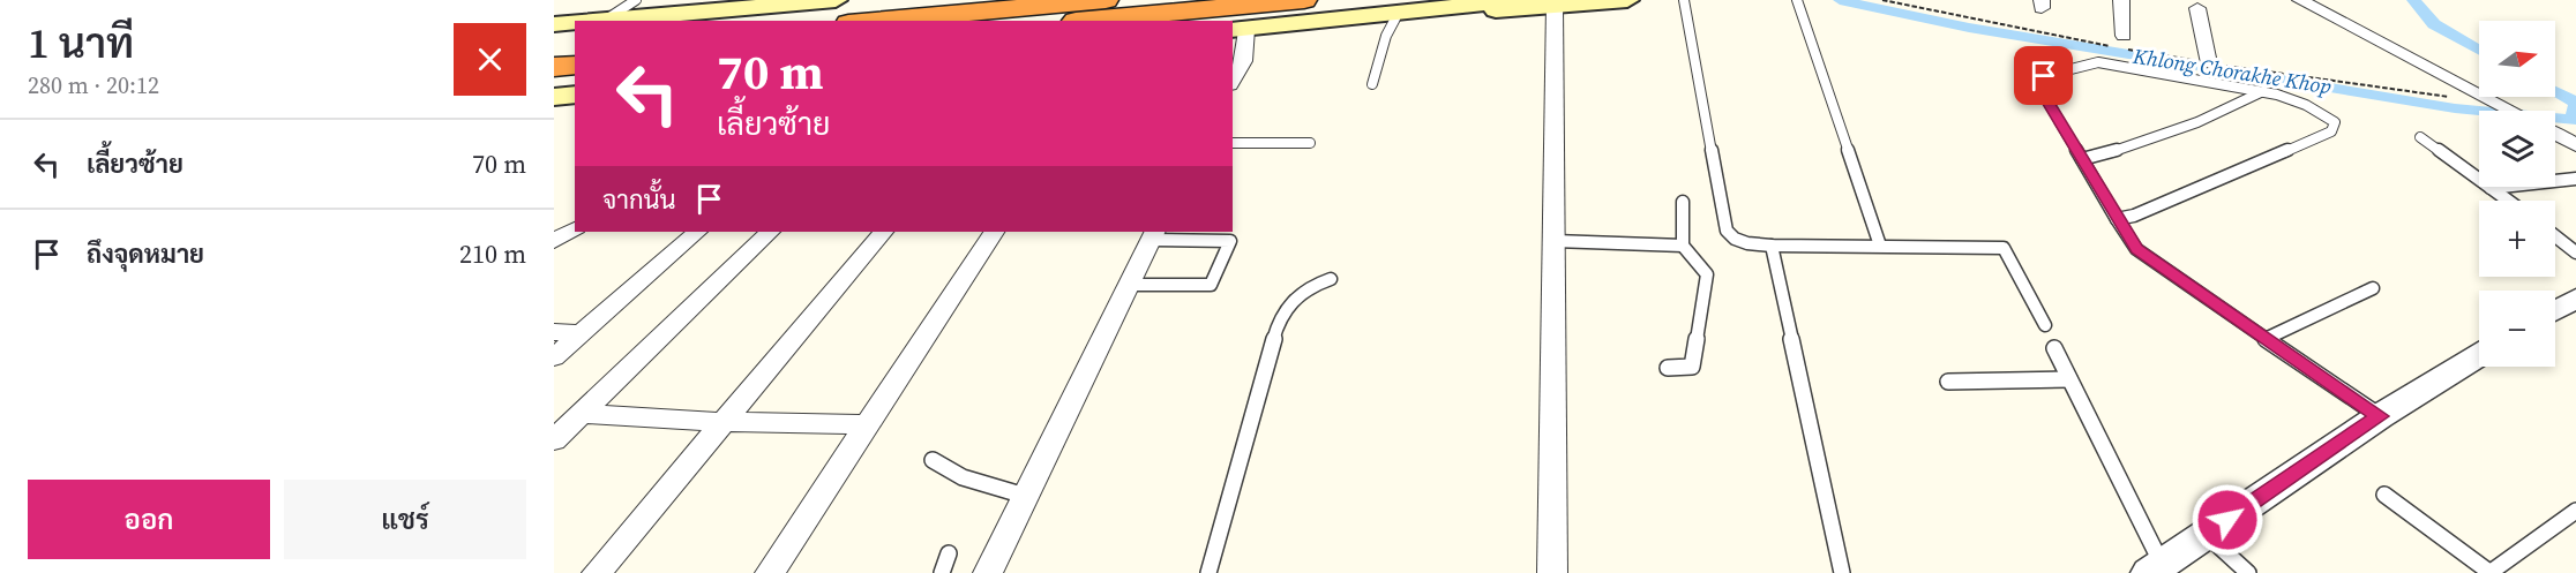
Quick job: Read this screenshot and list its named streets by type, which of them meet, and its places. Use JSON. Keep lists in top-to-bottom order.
{
  "water": ["Khlong Chorakhe Khop"],
  "north": "right",
  "page": {
    "heading": ["1 นาที", "280 m · 20:12"],
    "map_buttons": ["+", "−"],
    "turn": ["70 m", "เลี้ยวซ้าย"],
    "list": [
      {
        "name": "เลี้ยวซ้าย",
        "value": "70 m"
      },
      {
        "name": "ถึงจุดหมาย",
        "value": "210 m"
      }
    ],
    "then": "จากนั้น",
    "buttons": ["ออก", "แชร์"]
  }
}
